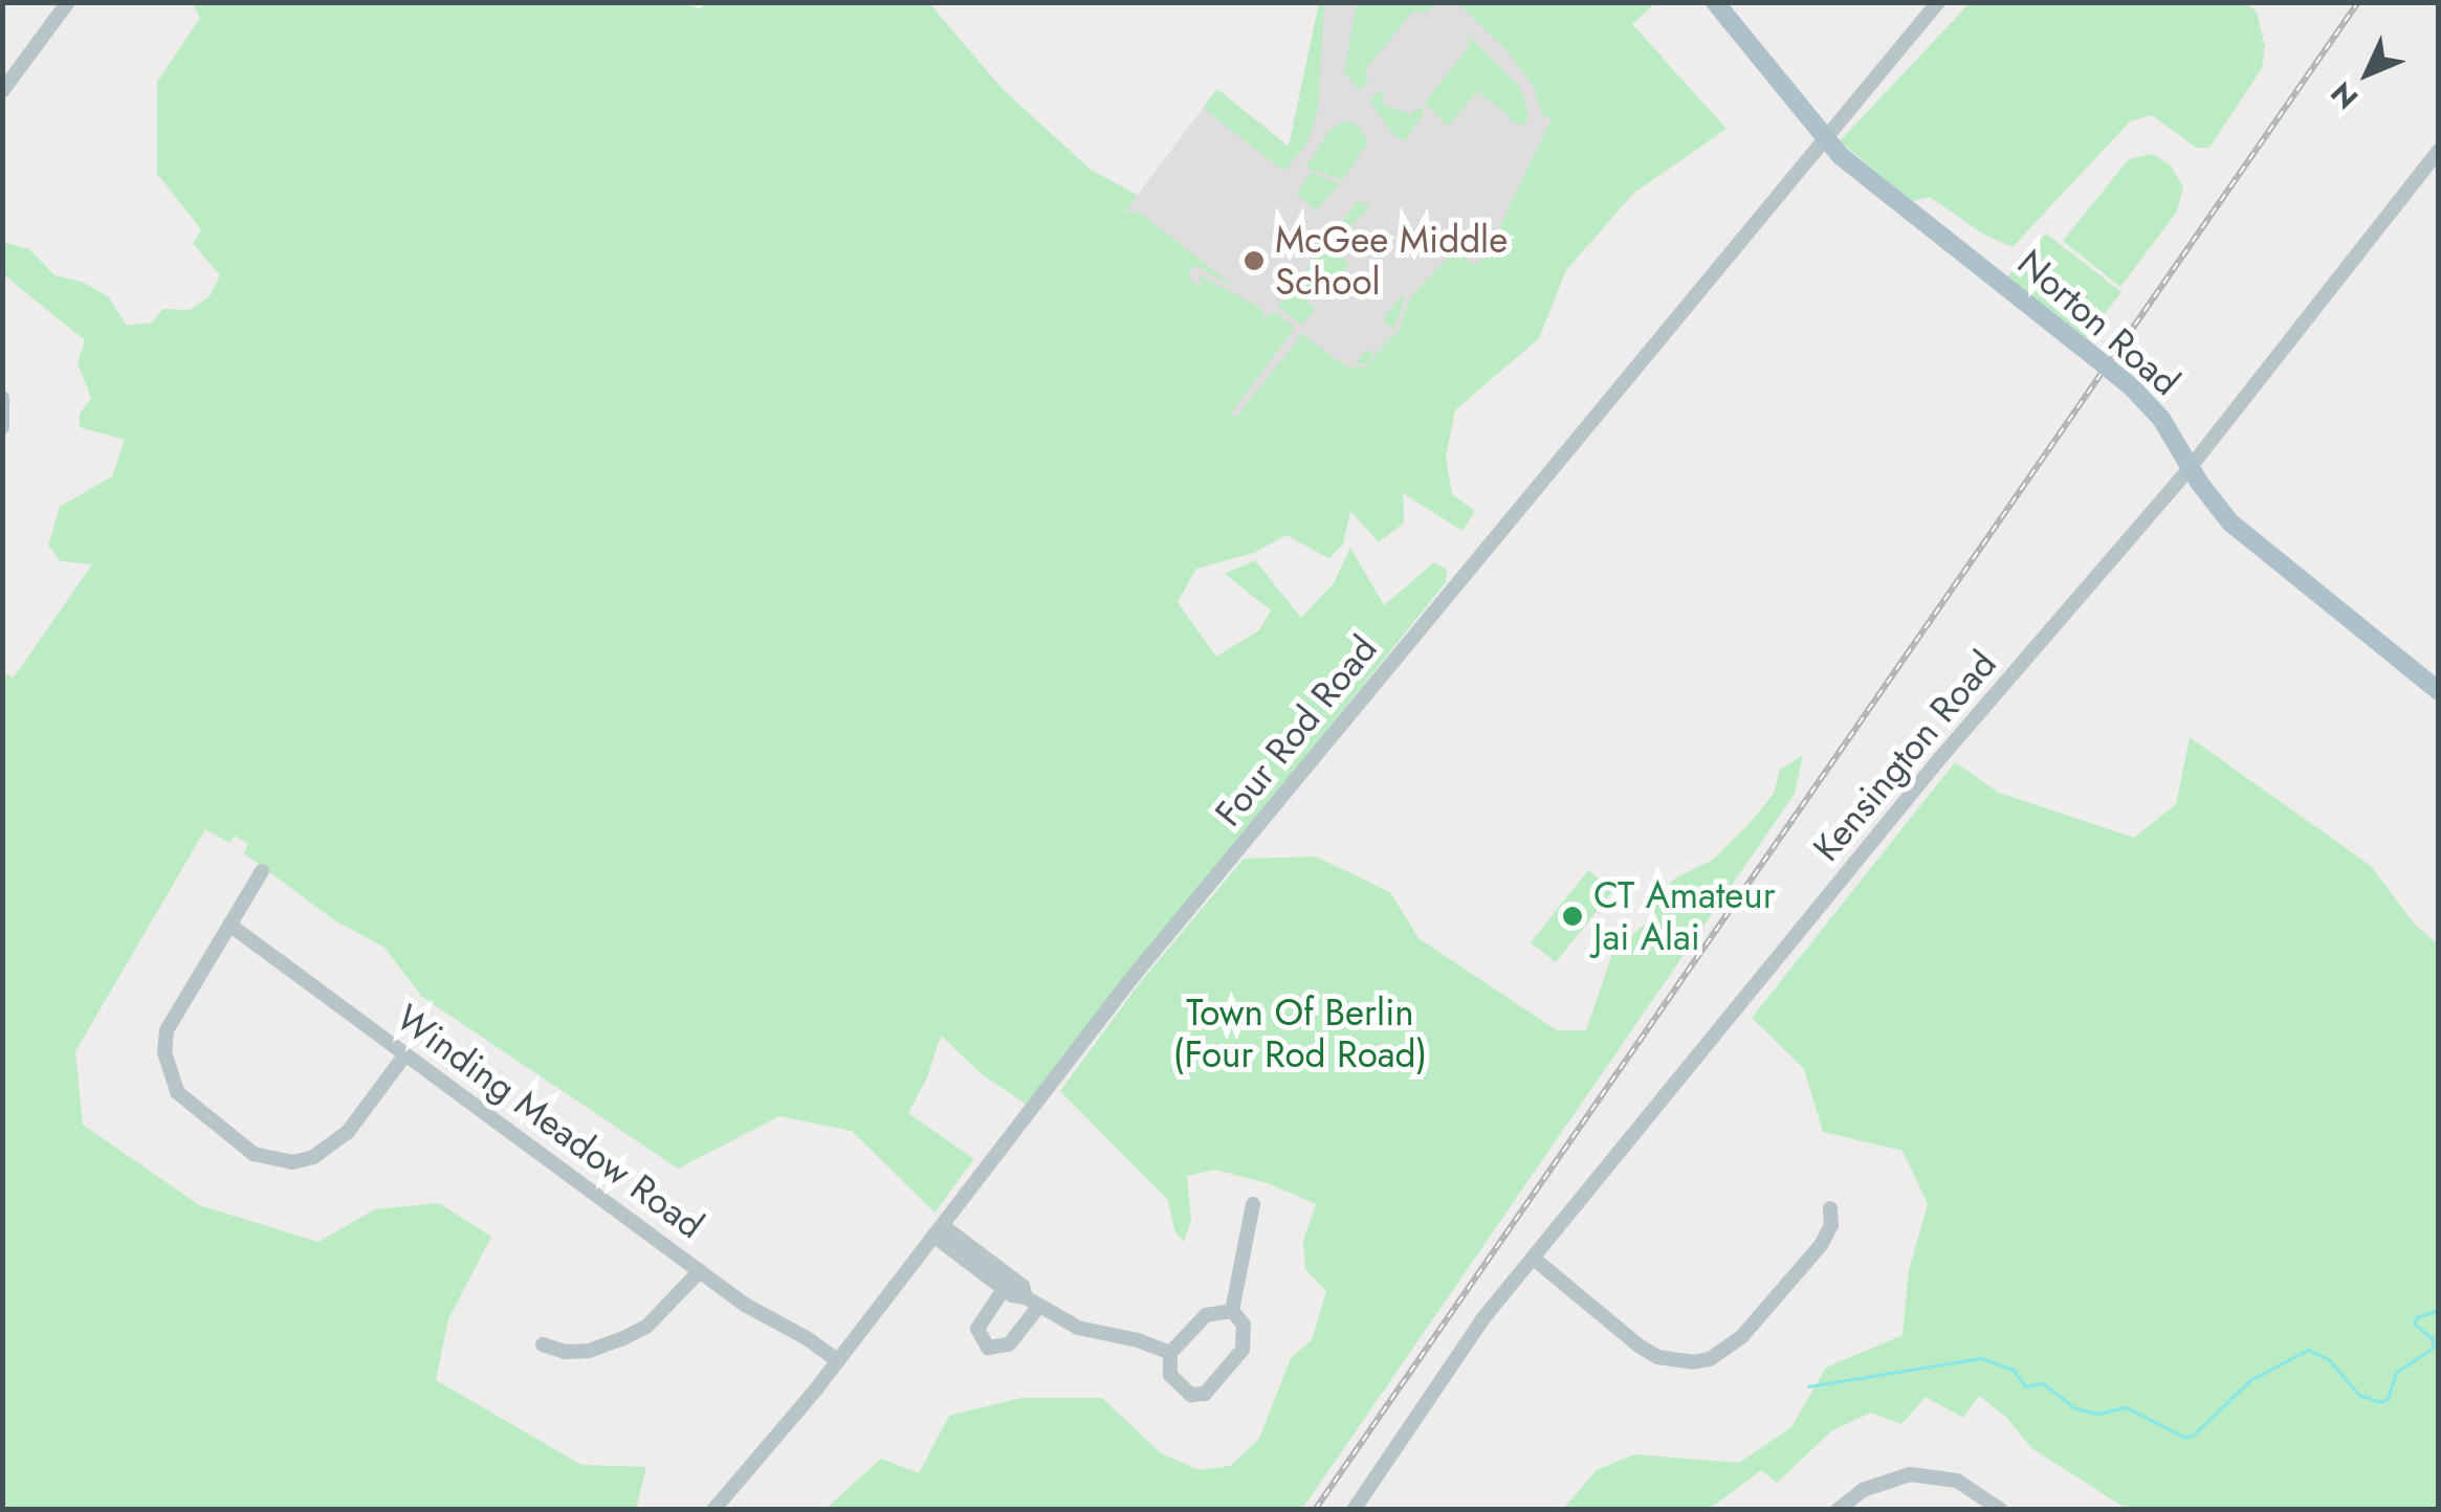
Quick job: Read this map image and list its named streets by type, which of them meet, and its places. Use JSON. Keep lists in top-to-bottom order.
{
  "streets": {
    "main road": ["Norton Road"],
    "street": ["Four Rod Road", "Kensington Road", "Winding Meadow Road"]
  },
  "crossings": [
    ["Norton Road", "Four Rod Road"],
    ["Norton Road", "Kensington Road"],
    ["Four Rod Road", "Winding Meadow Road"]
  ],
  "parks": ["Town Of Berlin (Four Rod Road)"],
  "places": ["McGee Middle School", "CT Amateur Jai Alai"],
  "north": "bottom left"
}
